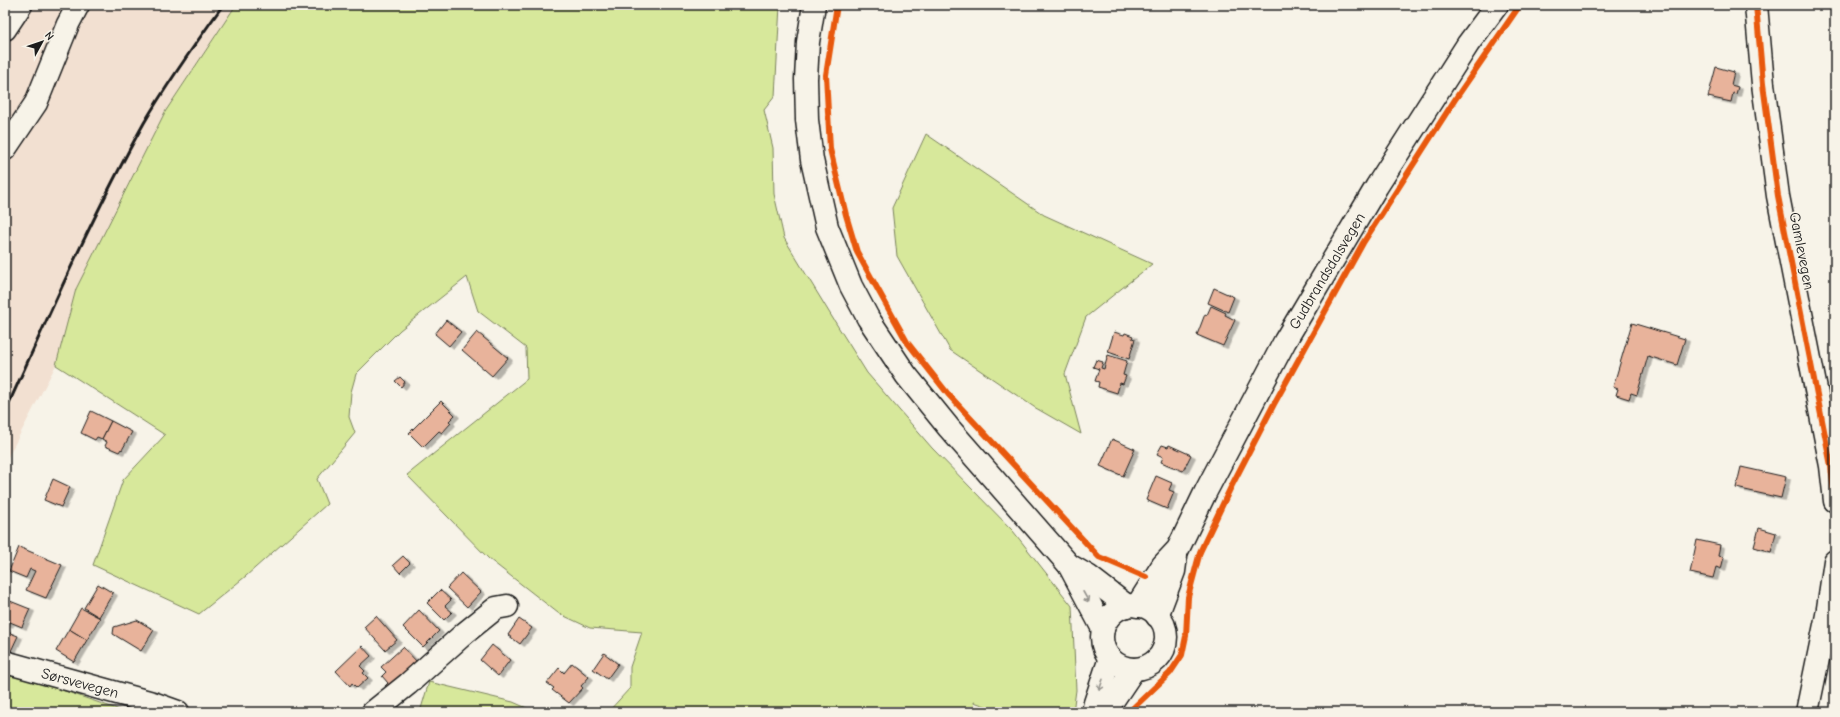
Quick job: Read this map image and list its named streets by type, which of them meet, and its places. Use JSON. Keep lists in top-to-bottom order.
{
  "streets": {
    "main road": ["Gamlevegen", "Gudbrandsdalsvegen", "Sørsvevegen"]
  },
  "north": "top right"
}
